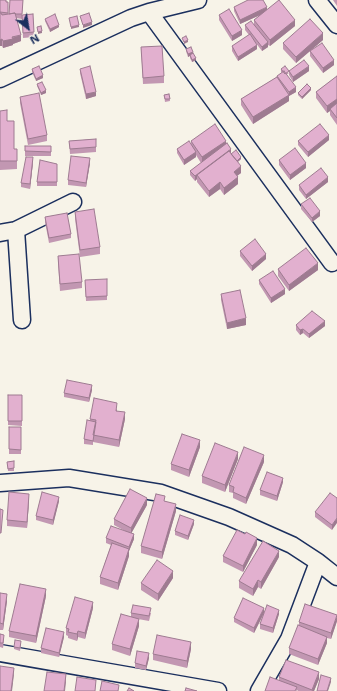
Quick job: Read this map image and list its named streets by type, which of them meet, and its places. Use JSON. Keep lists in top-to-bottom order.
{
  "north": "bottom right"
}
